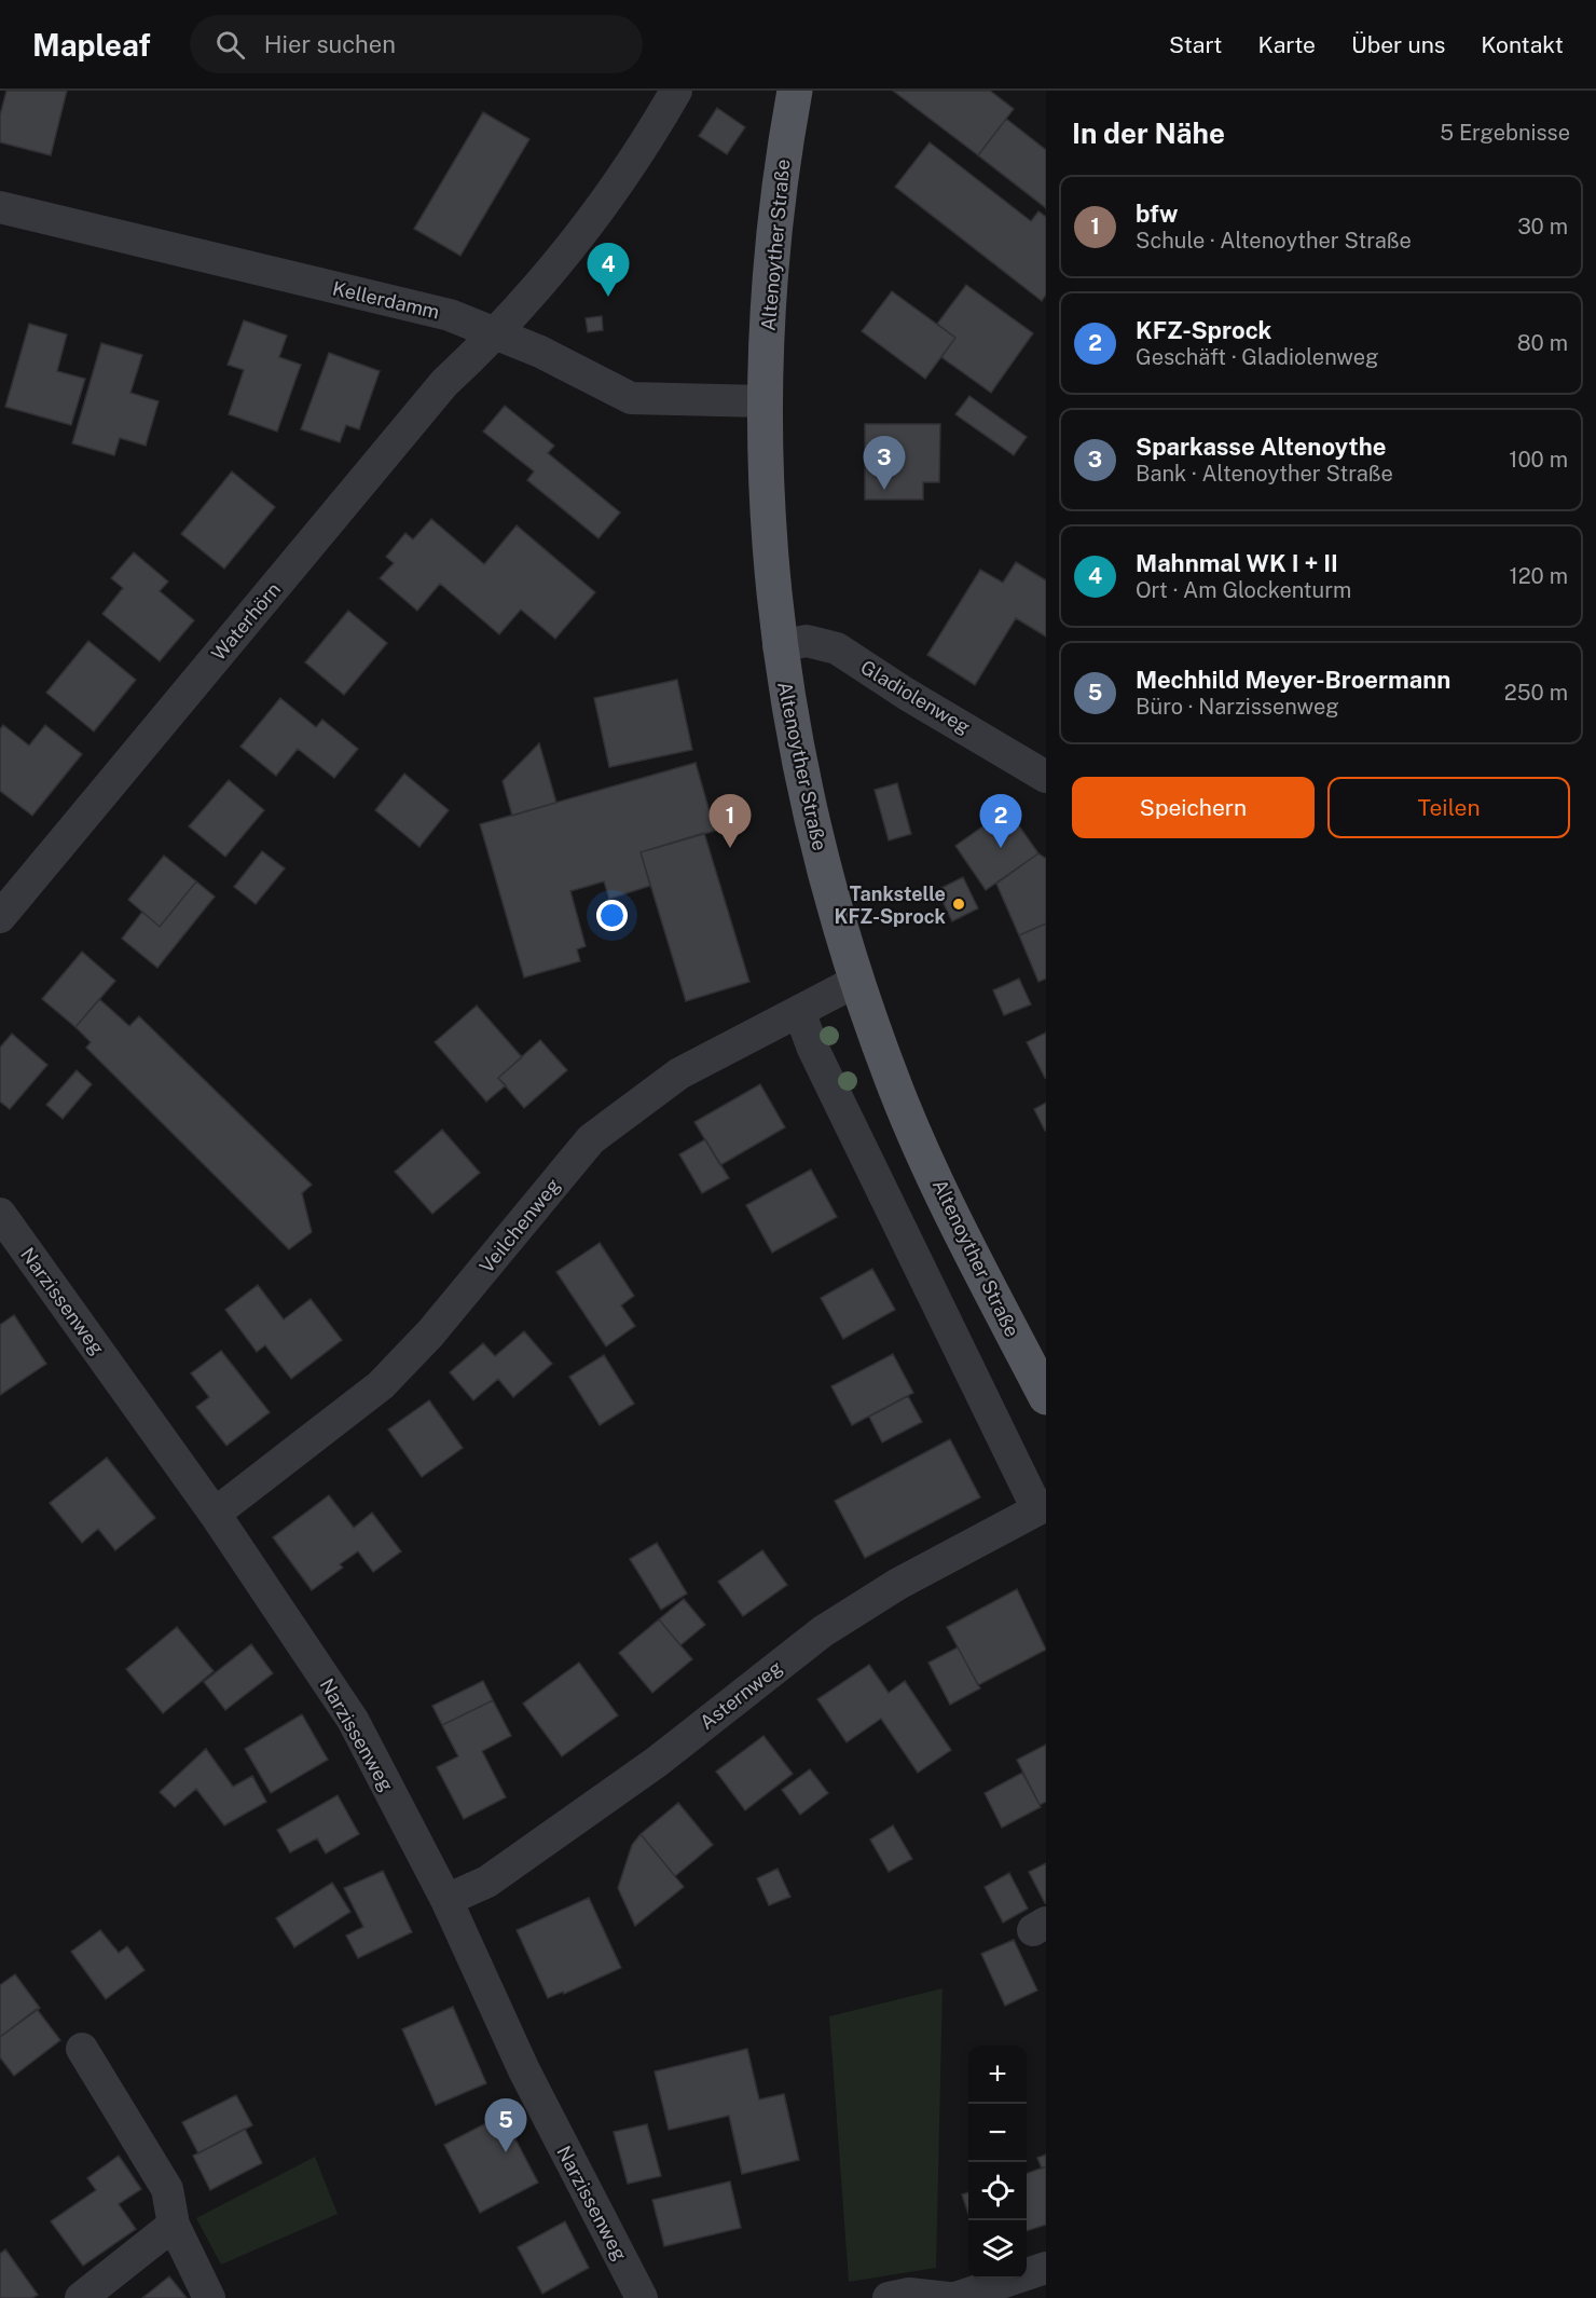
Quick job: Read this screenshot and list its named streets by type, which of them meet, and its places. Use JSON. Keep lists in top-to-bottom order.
{
  "streets": {
    "main road": ["Altenoyther Straße"],
    "street": [
      "Kellerdamm",
      "Waterhörn",
      "Gladiolenweg",
      "Veilchenweg",
      "Narzissenweg",
      "Asternweg"
    ]
  },
  "crossings": [
    ["Altenoyther Straße", "Kellerdamm"],
    ["Altenoyther Straße", "Gladiolenweg"],
    ["Altenoyther Straße", "Veilchenweg"],
    ["Kellerdamm", "Waterhörn"],
    ["Veilchenweg", "Narzissenweg"],
    ["Narzissenweg", "Asternweg"]
  ],
  "places": ["Tankstelle KFZ-Sprock"],
  "page": {
    "header": "Mapleaf",
    "search": "Hier suchen",
    "nav": [
      "Start",
      "Karte",
      "Über uns",
      "Kontakt"
    ],
    "heading": ["In der Nähe", "5 Ergebnisse"],
    "list": [
      {
        "mark": "1",
        "name": "bfw",
        "note": "Schule · Altenoyther Straße",
        "value": "30 m"
      },
      {
        "mark": "2",
        "name": "KFZ-Sprock",
        "note": "Geschäft · Gladiolenweg",
        "value": "80 m"
      },
      {
        "mark": "3",
        "name": "Sparkasse Altenoythe",
        "note": "Bank · Altenoyther Straße",
        "value": "100 m"
      },
      {
        "mark": "4",
        "name": "Mahnmal WK I + II",
        "note": "Ort · Am Glockenturm",
        "value": "120 m"
      },
      {
        "mark": "5",
        "name": "Mechhild Meyer-Broermann",
        "note": "Büro · Narzissenweg",
        "value": "250 m"
      }
    ],
    "pins": [
      "4",
      "3",
      "1",
      "2",
      "5"
    ],
    "buttons": ["Speichern", "Teilen"],
    "map_buttons": ["+", "−"]
  }
}
